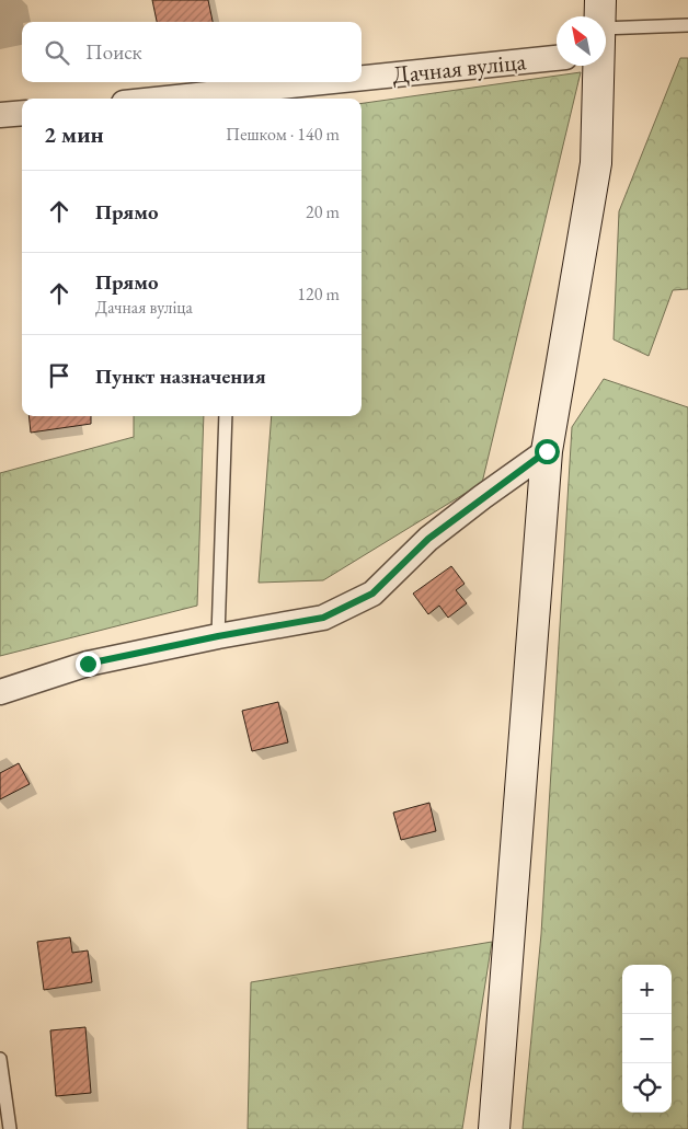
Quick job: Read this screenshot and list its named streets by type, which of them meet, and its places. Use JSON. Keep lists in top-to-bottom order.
{
  "streets": {
    "street": ["Дачная вуліца"]
  },
  "north": "top left",
  "page": {
    "search": "Поиск",
    "heading": ["2 мин", "Пешком · 140 m"],
    "list": [
      ["Прямо", "20 m"],
      ["Прямо", "Дачная вуліца", "120 m"],
      "Пункт назначения"
    ],
    "map_buttons": ["+", "−"]
  }
}
